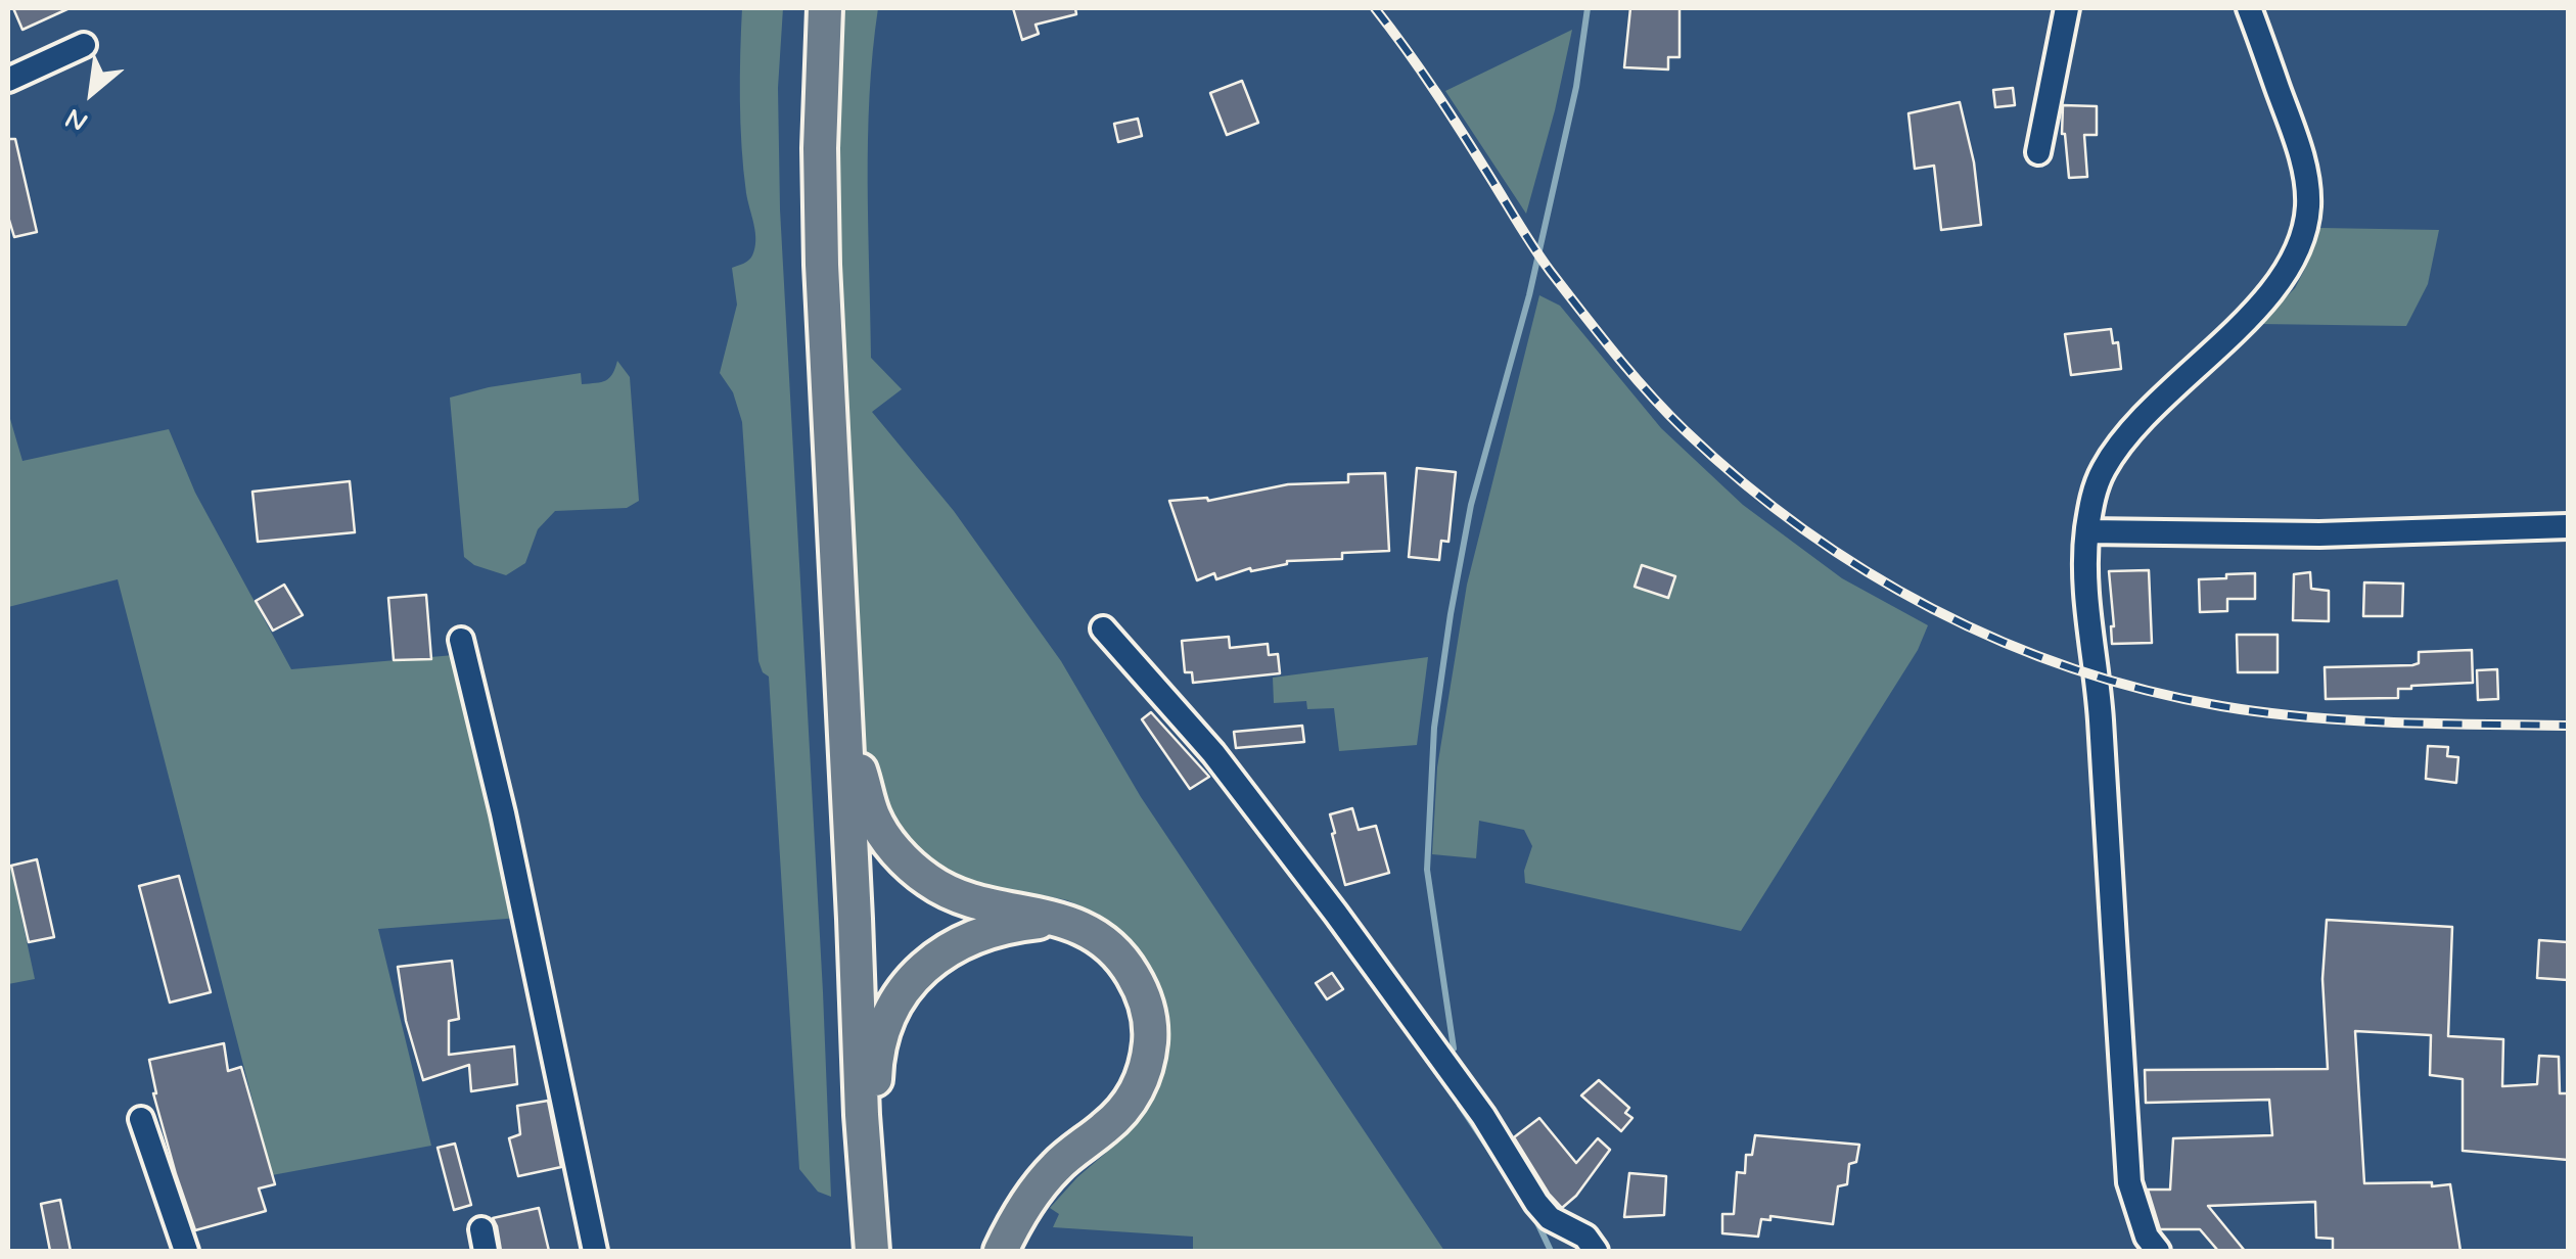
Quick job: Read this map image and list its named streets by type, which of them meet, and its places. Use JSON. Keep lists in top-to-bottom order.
{
  "north": "bottom left"
}
